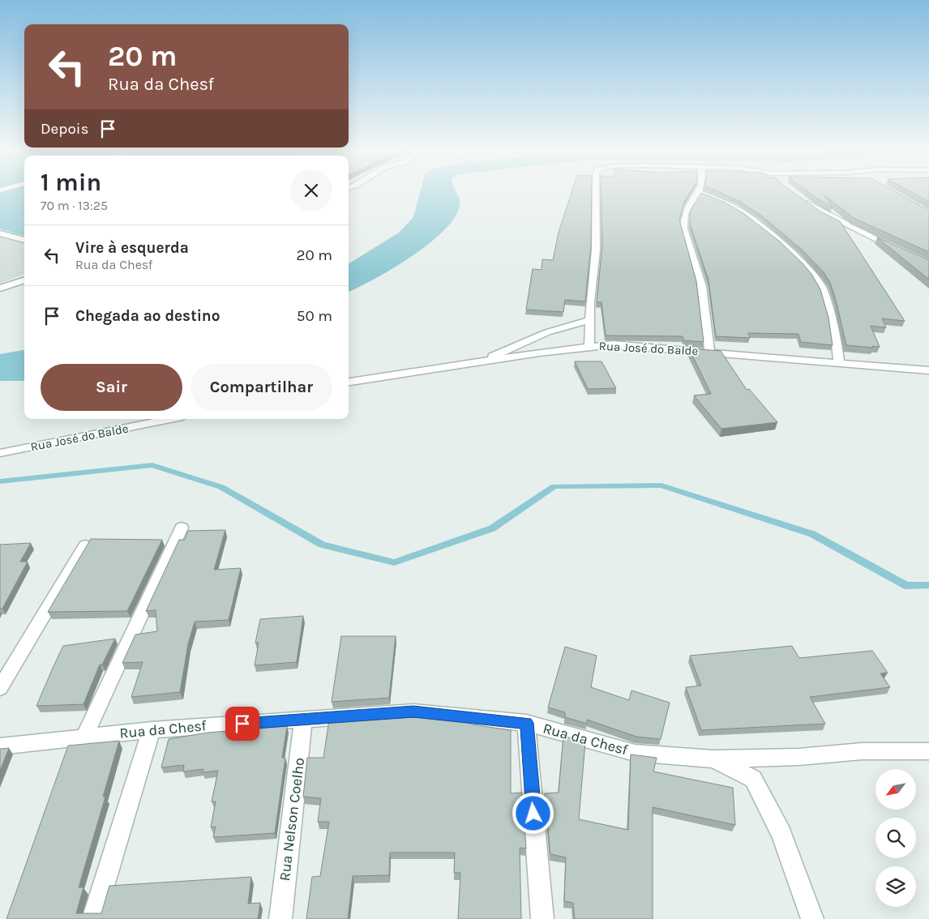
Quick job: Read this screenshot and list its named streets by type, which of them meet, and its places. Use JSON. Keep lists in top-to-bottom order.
{
  "streets": {
    "street": ["Rua José do Balde", "Rua da Chesf", "Rua Nelson Coelho"]
  },
  "crossings": [
    ["Rua da Chesf", "Rua Nelson Coelho"]
  ],
  "north": "bottom left",
  "page": {
    "turn": ["20 m", "Rua da Chesf"],
    "then": "Depois",
    "heading": ["1 min", "70 m · 13:25"],
    "list": [
      {
        "name": "Vire à esquerda",
        "note": "Rua da Chesf",
        "value": "20 m"
      },
      {
        "name": "Chegada ao destino",
        "value": "50 m"
      }
    ],
    "buttons": ["Sair", "Compartilhar"]
  }
}
